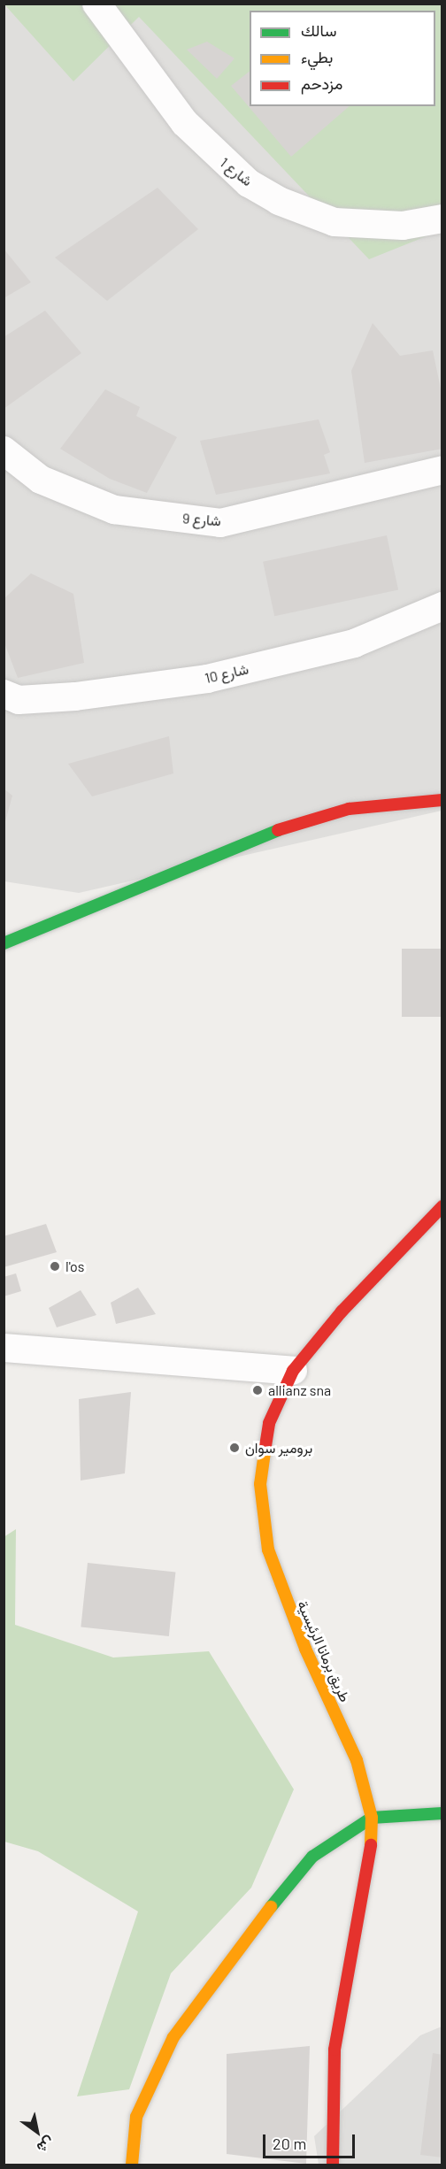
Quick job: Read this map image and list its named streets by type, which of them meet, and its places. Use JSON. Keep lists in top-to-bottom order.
{
  "streets": {
    "main road": ["طريق برمانا الرئيسية"],
    "street": ["شارع 1", "شارع 9", "شارع 10"]
  },
  "places": ["l'os", "allianz sna", "برومير سوان"],
  "legend": ["سالك", "بطيء", "مزدحم"],
  "scale_bar": "20 m",
  "north": "bottom right"
}
